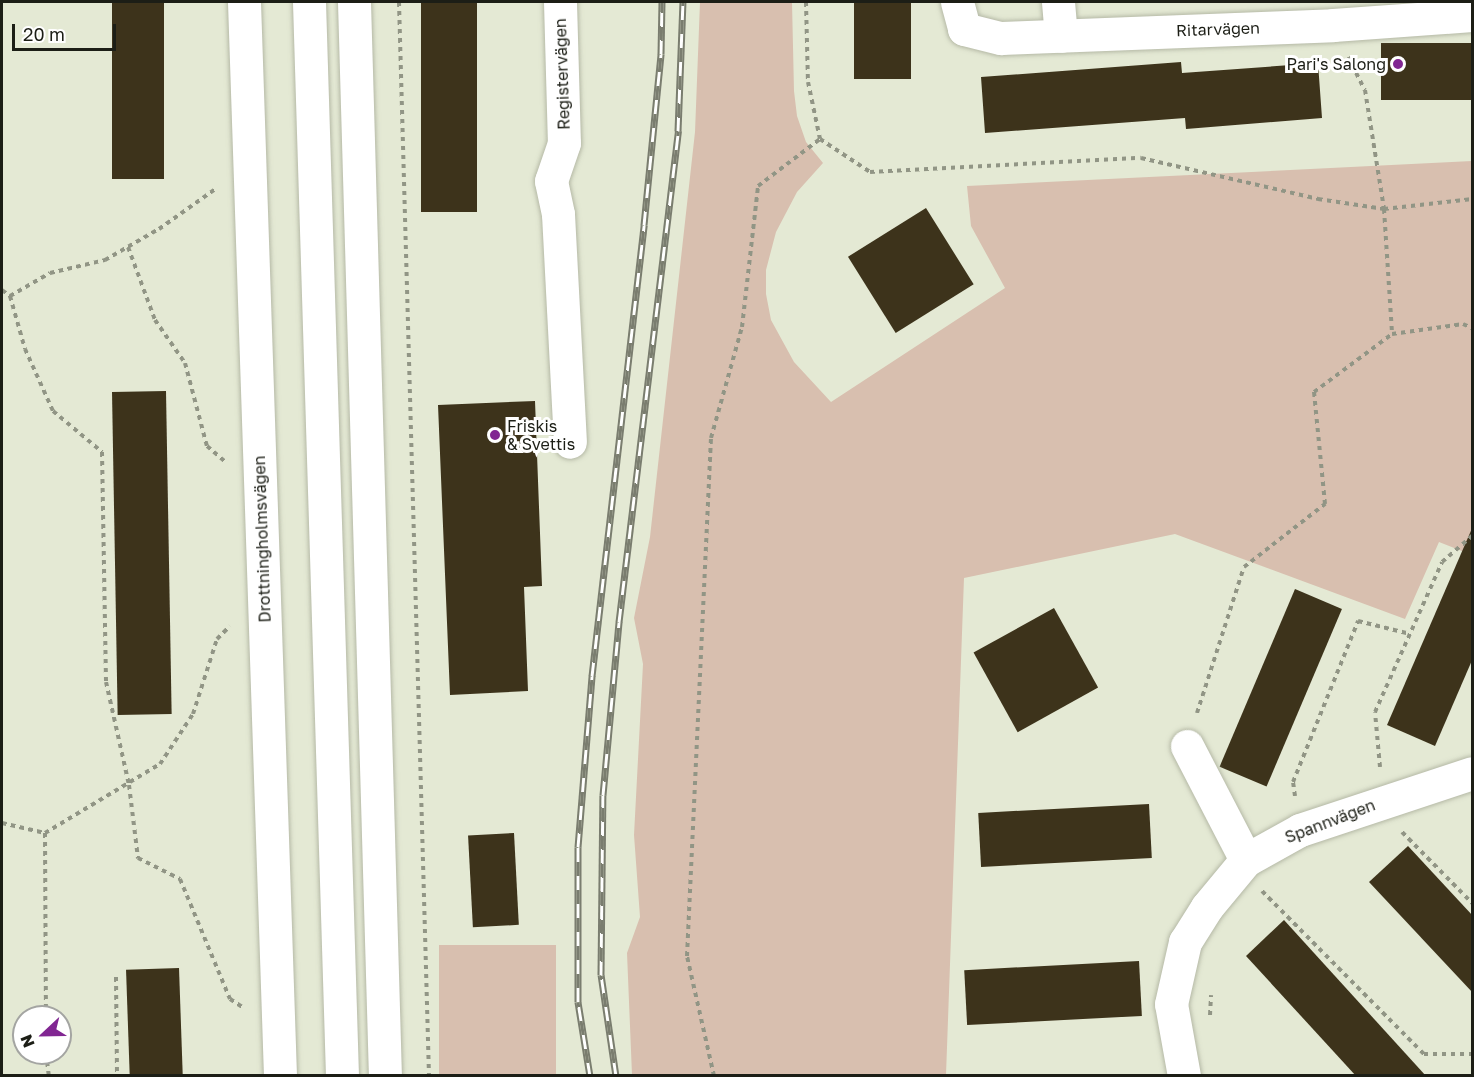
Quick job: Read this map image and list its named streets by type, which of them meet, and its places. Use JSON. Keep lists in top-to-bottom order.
{
  "streets": {
    "street": [
      "Ritarvägen",
      "Registervägen",
      "Drottningholmsvägen",
      "Spannvägen"
    ]
  },
  "places": ["Pari's Salong", "Friskis & Svettis"],
  "scale_bar": "20 m",
  "north": "left"
}
